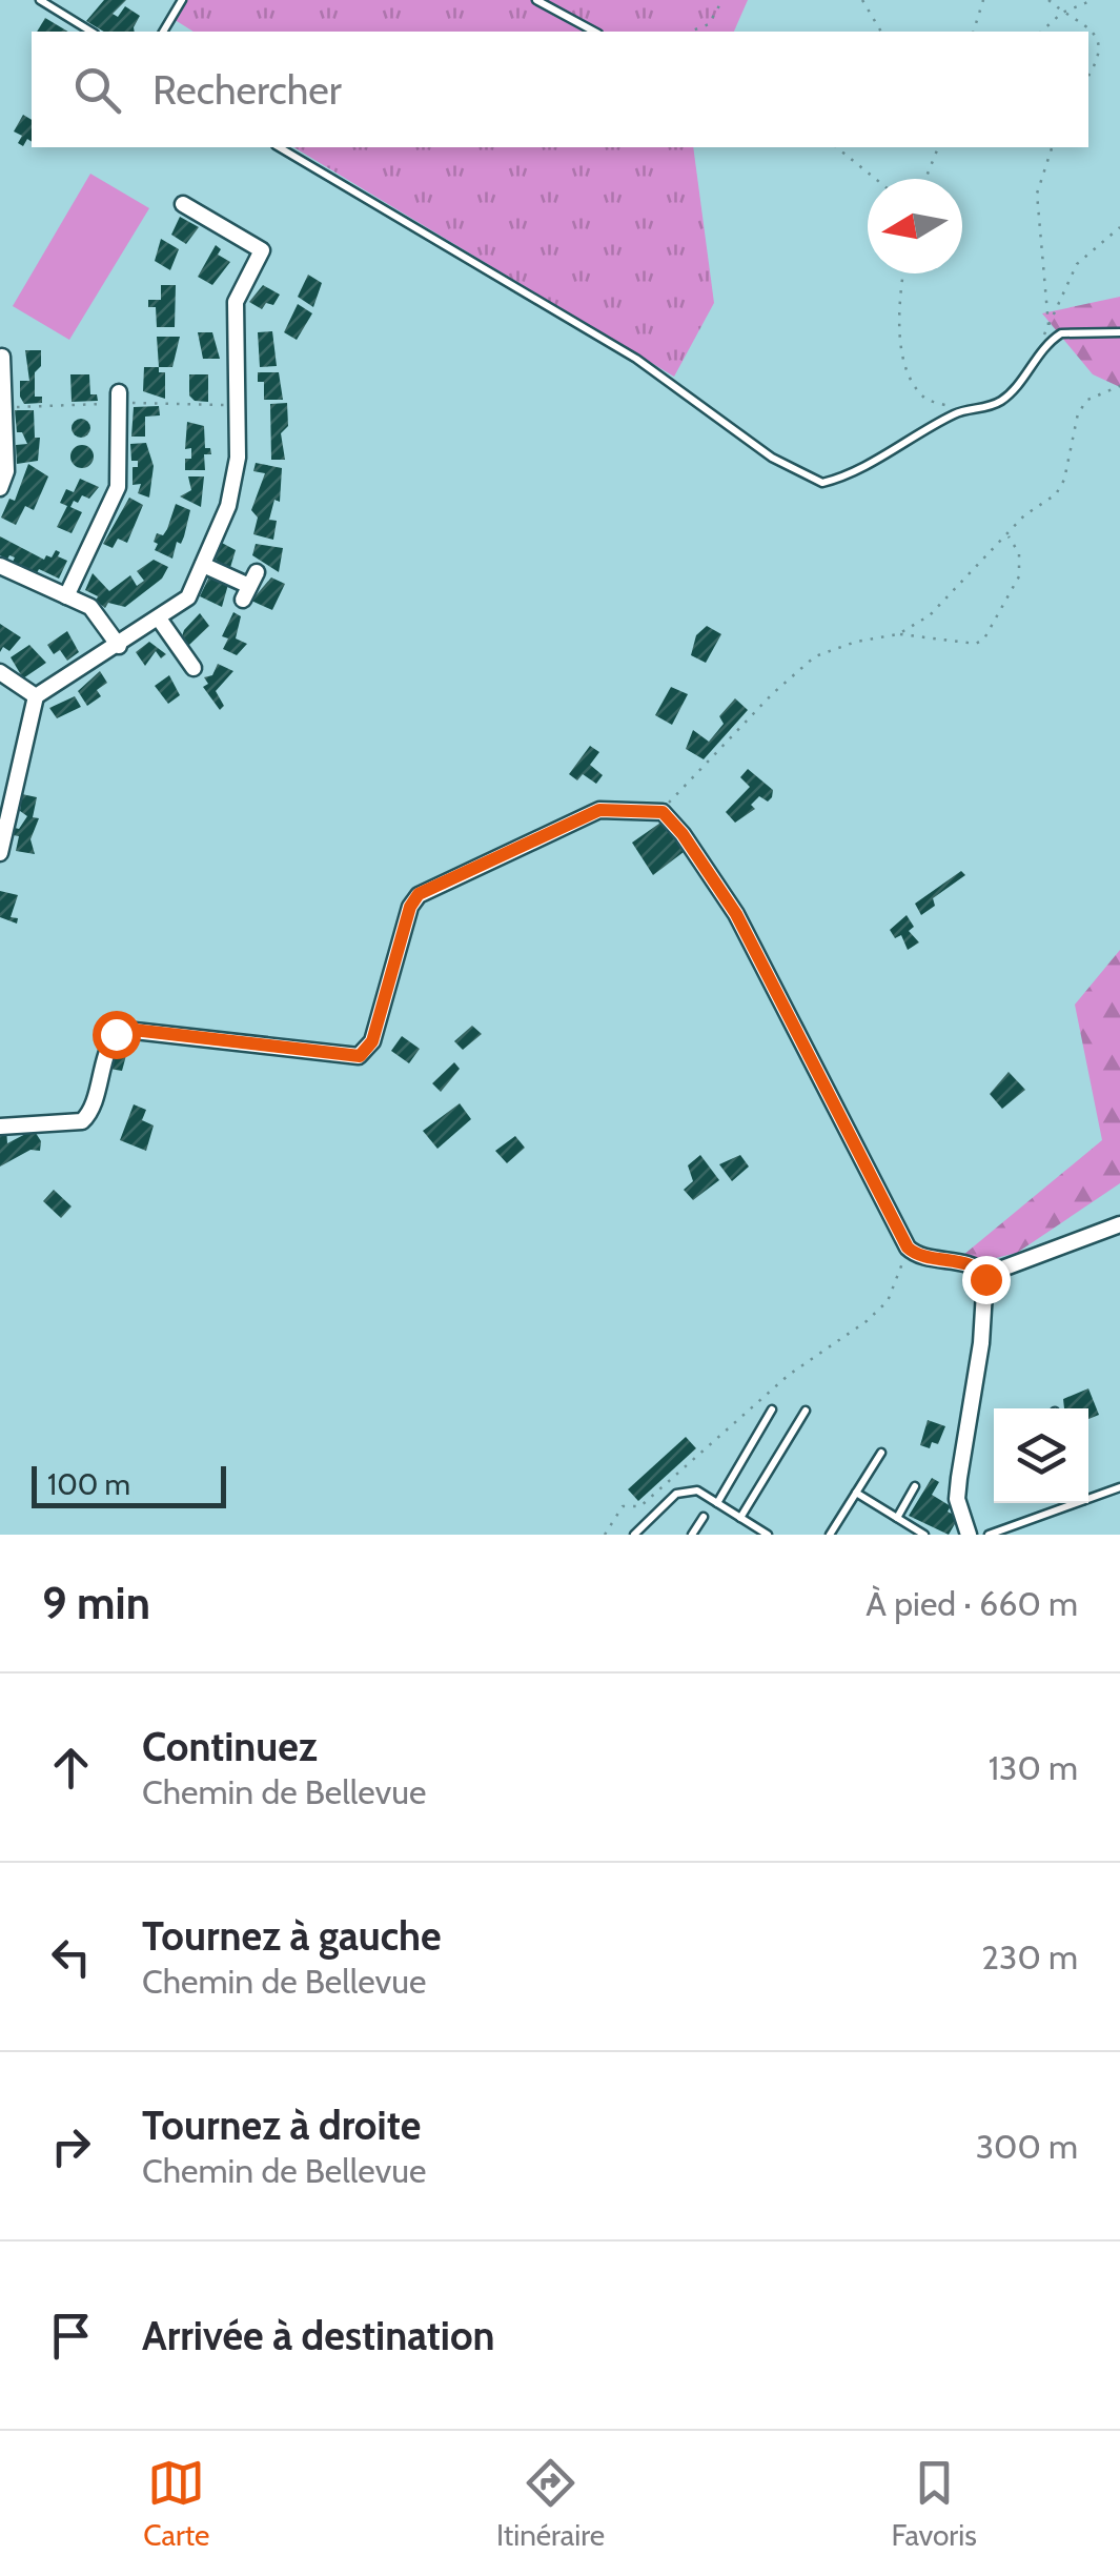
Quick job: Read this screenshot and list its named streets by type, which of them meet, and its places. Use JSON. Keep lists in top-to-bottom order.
{
  "scale_bar": "100 m",
  "north": "left",
  "page": {
    "search": "Rechercher",
    "scale": "100 m",
    "heading": ["9 min", "À pied · 660 m"],
    "list": [
      ["Continuez", "Chemin de Bellevue", "130 m"],
      ["Tournez à gauche", "Chemin de Bellevue", "230 m"],
      ["Tournez à droite", "Chemin de Bellevue", "300 m"],
      "Arrivée à destination"
    ],
    "nav": ["Carte", "Itinéraire", "Favoris"]
  }
}
